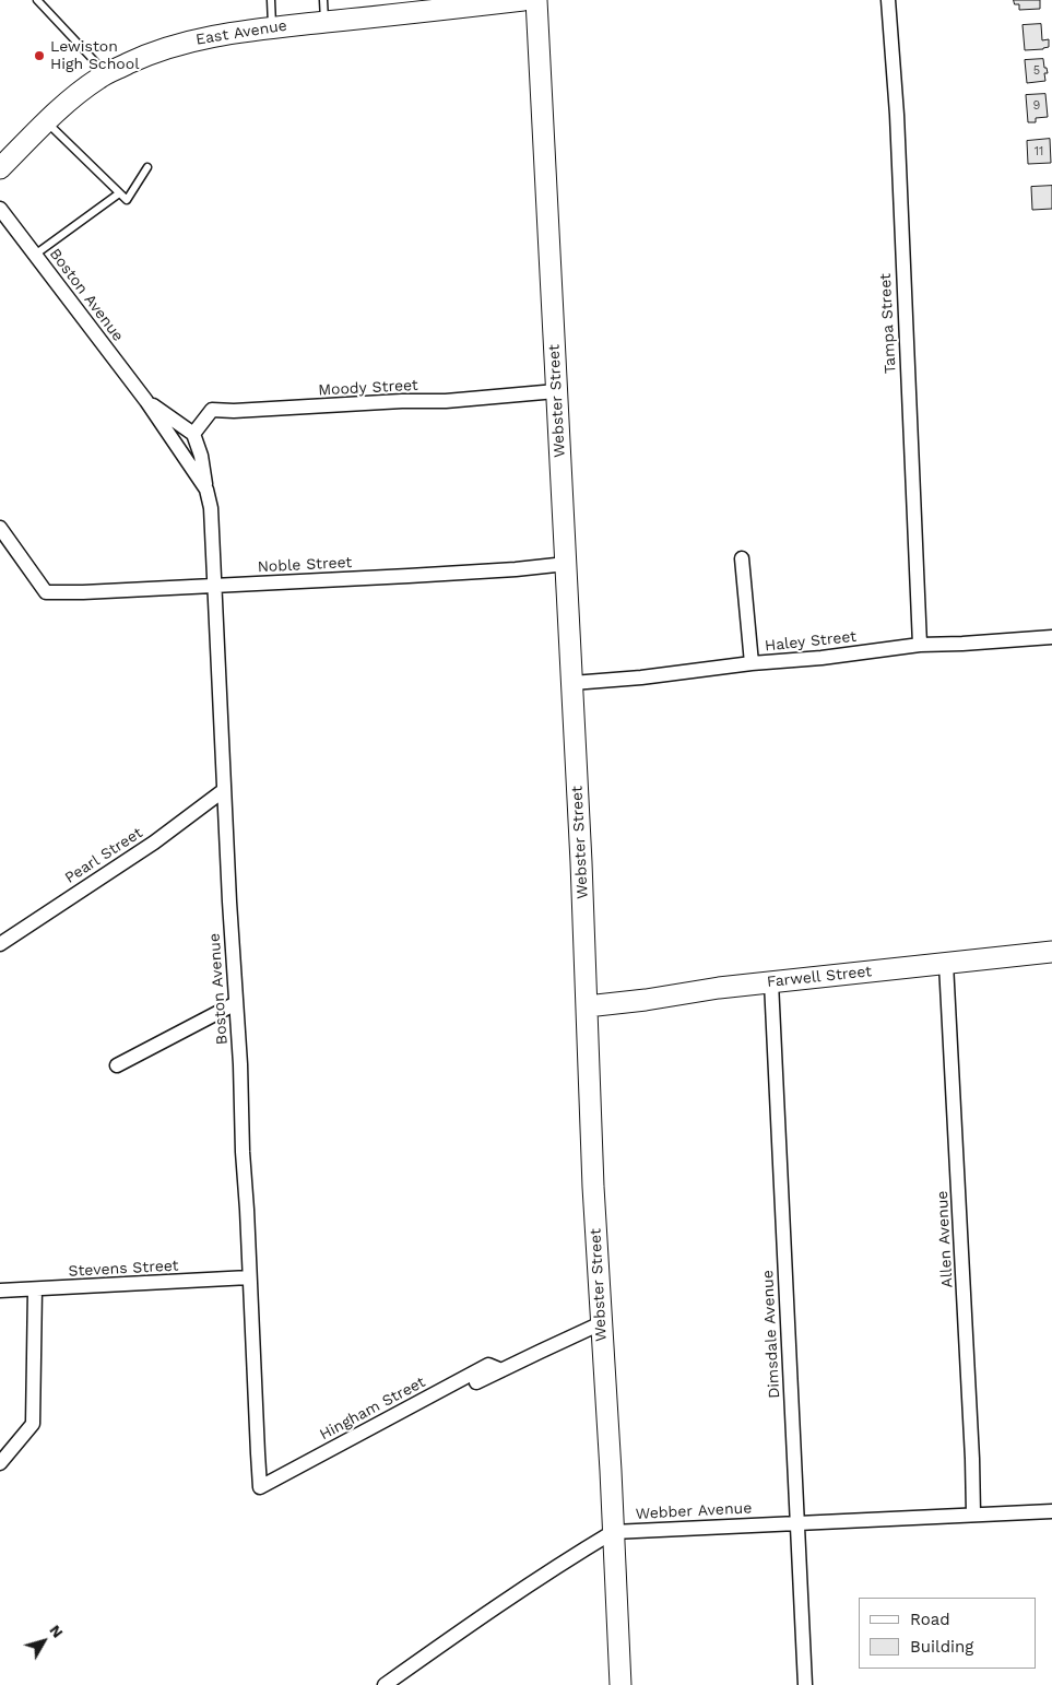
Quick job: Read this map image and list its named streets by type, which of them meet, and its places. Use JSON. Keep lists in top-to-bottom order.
{
  "streets": {
    "main road": ["East Avenue", "Webster Street", "Farwell Street"],
    "street": [
      "Boston Avenue",
      "Tampa Street",
      "Moody Street",
      "Noble Street",
      "Haley Street",
      "Pearl Street",
      "Allen Avenue",
      "Stevens Street",
      "Dimsdale Avenue",
      "Hingham Street",
      "Webber Avenue"
    ]
  },
  "crossings": [
    ["Boston Avenue", "Moody Street"],
    ["Boston Avenue", "Noble Street"],
    ["Boston Avenue", "Pearl Street"],
    ["Boston Avenue", "Stevens Street"],
    ["Boston Avenue", "Hingham Street"],
    ["Tampa Street", "Haley Street"],
    ["Moody Street", "Webster Street"],
    ["Webster Street", "Noble Street"],
    ["Webster Street", "Haley Street"],
    ["Webster Street", "Farwell Street"],
    ["Webster Street", "Webber Avenue"],
    ["Farwell Street", "Allen Avenue"],
    ["Farwell Street", "Dimsdale Avenue"],
    ["Allen Avenue", "Webber Avenue"],
    ["Dimsdale Avenue", "Webber Avenue"]
  ],
  "places": ["Lewiston High School"],
  "house_numbers": ["5", "9", "11"],
  "legend": ["Road", "Building"],
  "north": "top right"
}
